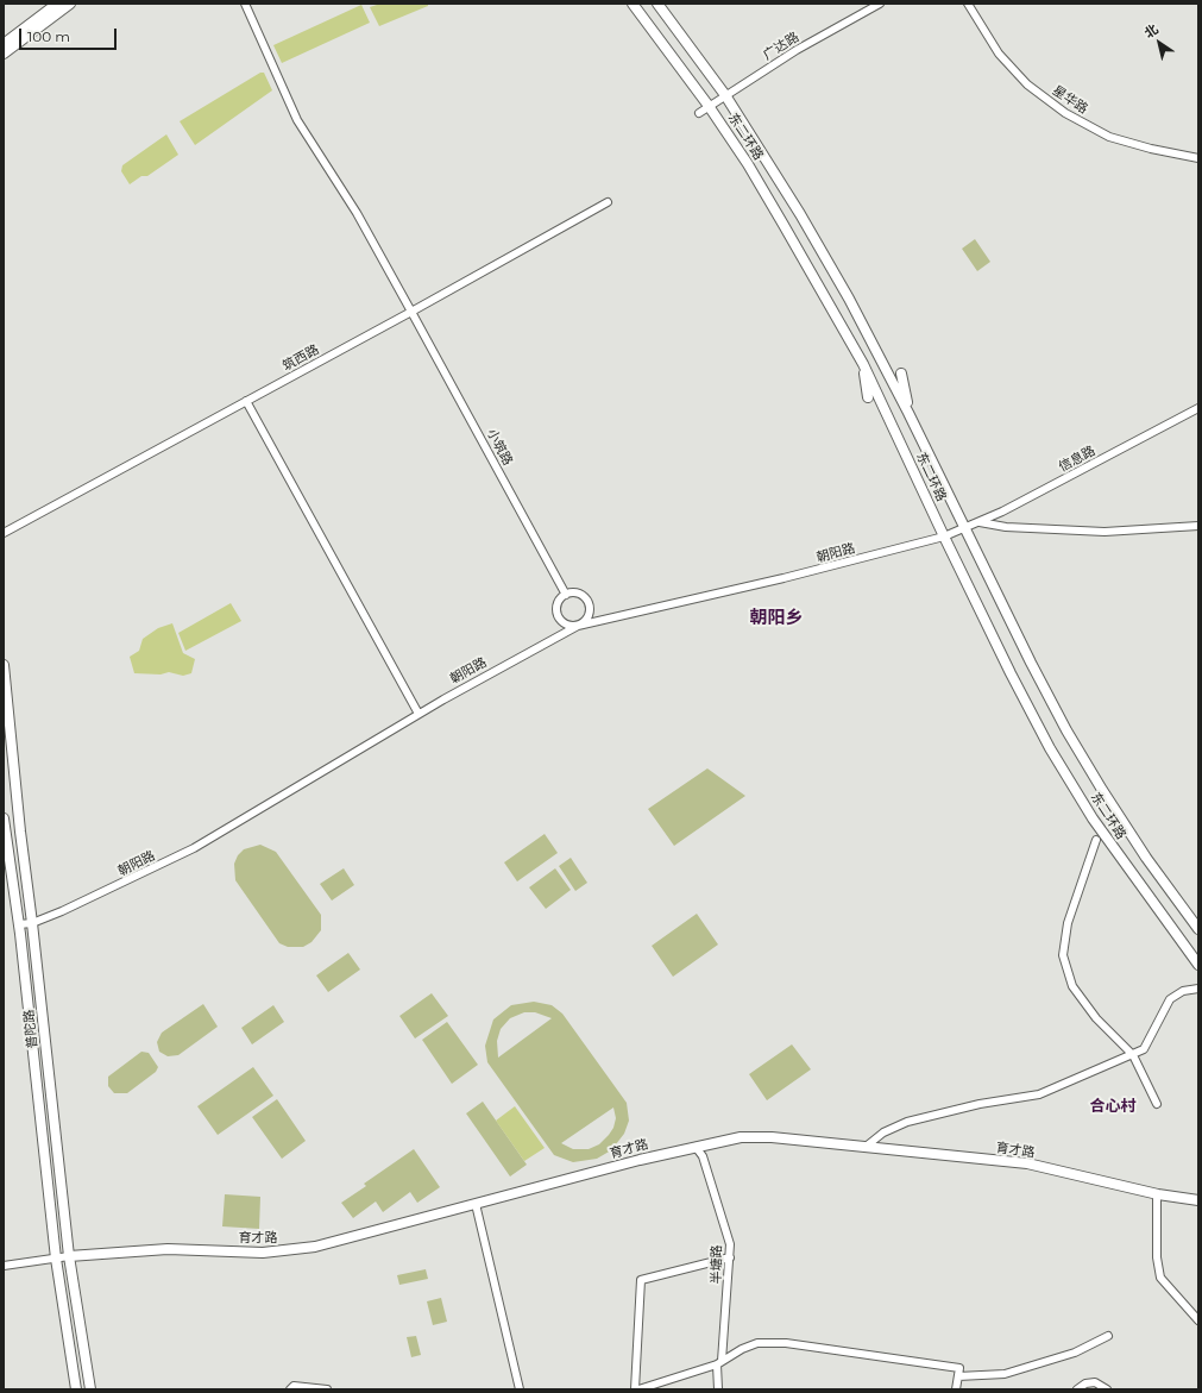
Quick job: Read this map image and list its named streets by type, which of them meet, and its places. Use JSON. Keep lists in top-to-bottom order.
{
  "streets": {
    "main road": ["东二环路", "普陀路", "育才路"],
    "street": [
      "广达路",
      "星华路",
      "筑西路",
      "小筑路",
      "信息路",
      "朝阳路",
      "半塘路"
    ]
  },
  "crossings": [
    ["广达路", "东二环路"],
    ["东二环路", "信息路"],
    ["东二环路", "朝阳路"],
    ["筑西路", "小筑路"],
    ["小筑路", "朝阳路"],
    ["信息路", "朝阳路"],
    ["朝阳路", "普陀路"],
    ["普陀路", "育才路"],
    ["育才路", "半塘路"]
  ],
  "districts": ["朝阳乡", "合心村"],
  "scale_bar": "100 m",
  "north": "top left"
}
